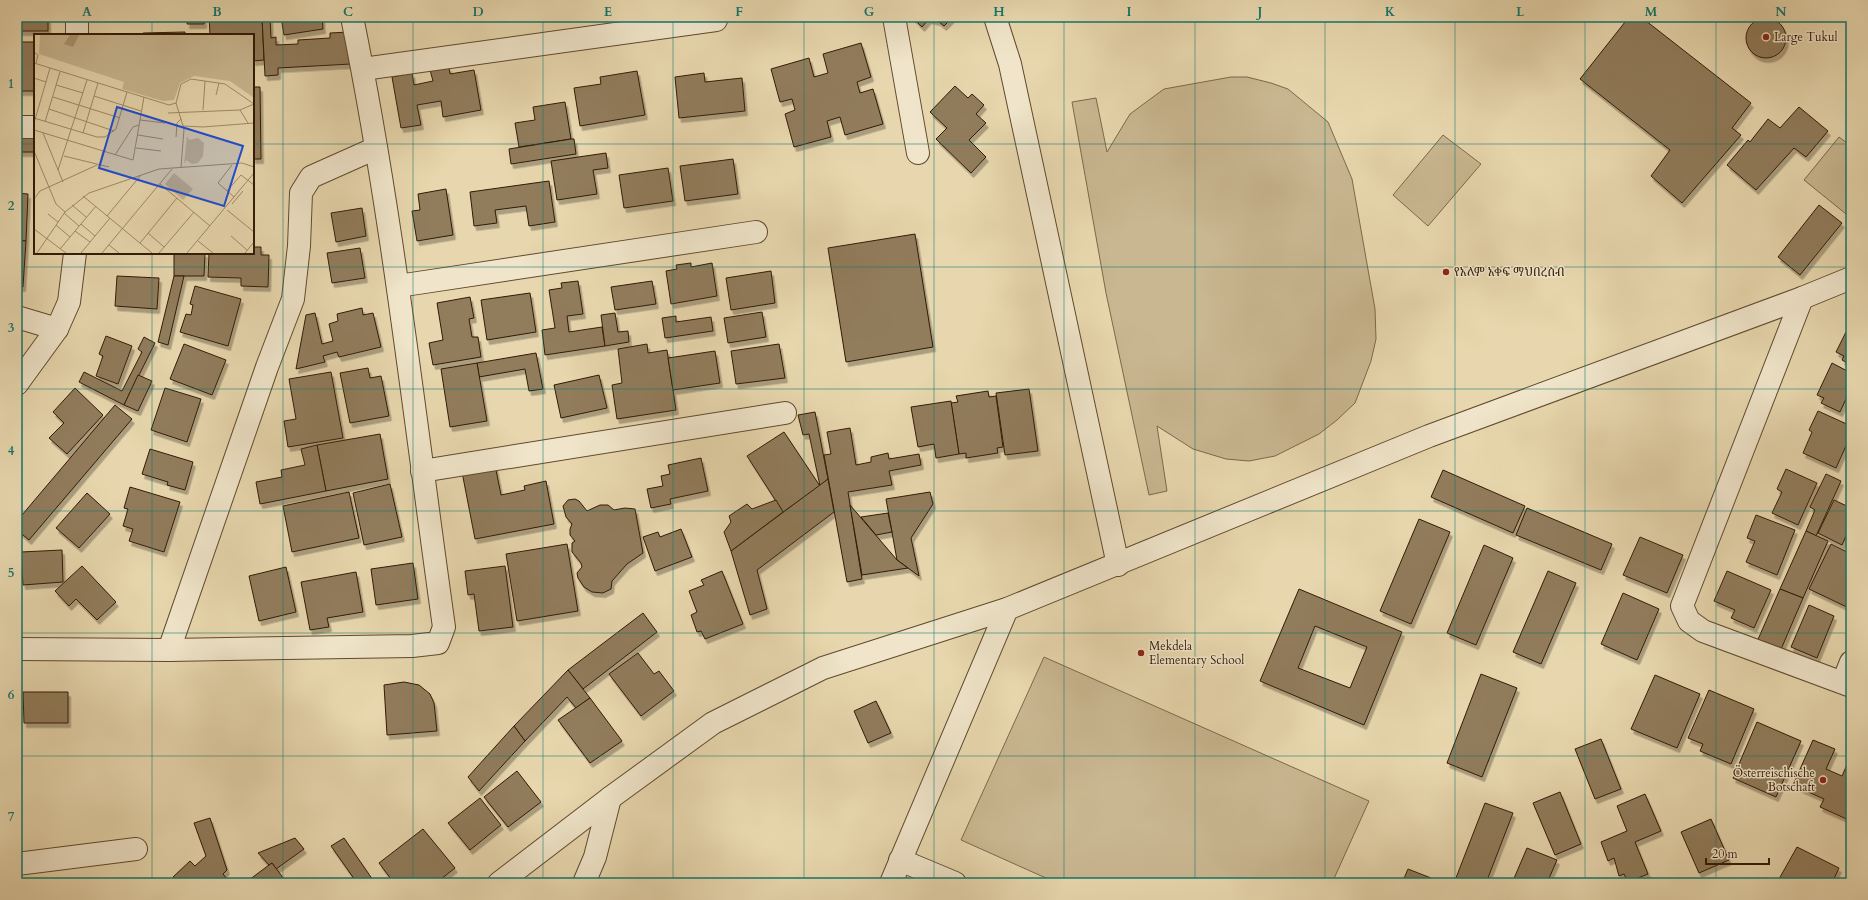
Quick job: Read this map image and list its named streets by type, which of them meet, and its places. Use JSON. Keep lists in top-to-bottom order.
{
  "places": [
    "Large Tukul",
    "የአለም አቀፍ ማህበረስብ",
    "Mekdela Elementary School",
    "Österreischische Botschaft"
  ],
  "scale_bar": "20 m",
  "grid": {
    "columns": [
      "A",
      "B",
      "C",
      "D",
      "E",
      "F",
      "G",
      "H",
      "I",
      "J",
      "K",
      "L",
      "M",
      "N"
    ],
    "rows": [
      "1",
      "2",
      "3",
      "4",
      "5",
      "6",
      "7"
    ]
  }
}
